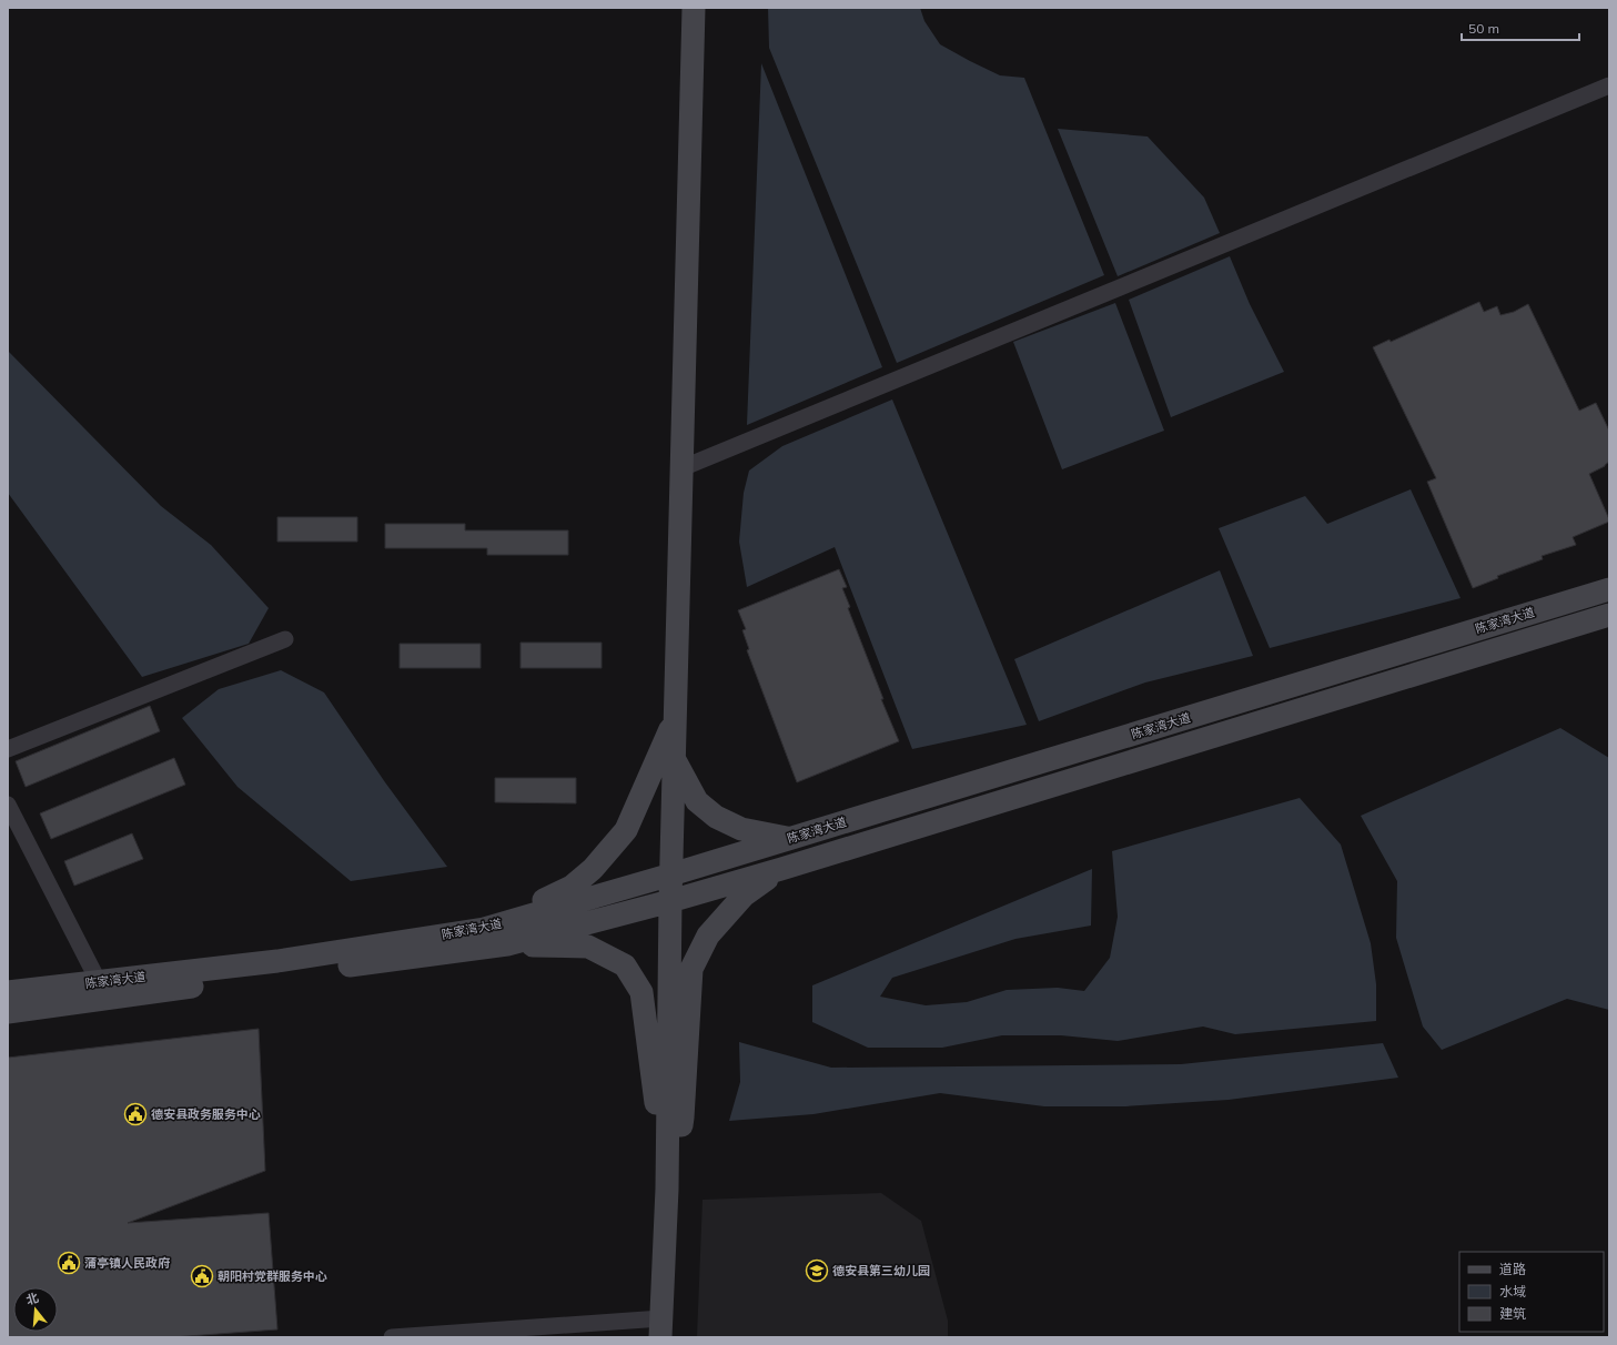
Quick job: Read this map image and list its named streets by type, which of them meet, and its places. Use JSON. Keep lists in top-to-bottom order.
{
  "streets": {
    "main road": ["陈家湾大道"]
  },
  "places": {
    "public building": ["德安县政务服务中心", "蒲亭镇人民政府", "朝阳村党群服务中心"],
    "school or university": ["德安县第三幼儿园"]
  },
  "legend": ["道路", "水域", "建筑"],
  "scale_bar": "50 m",
  "north": "top"
}
